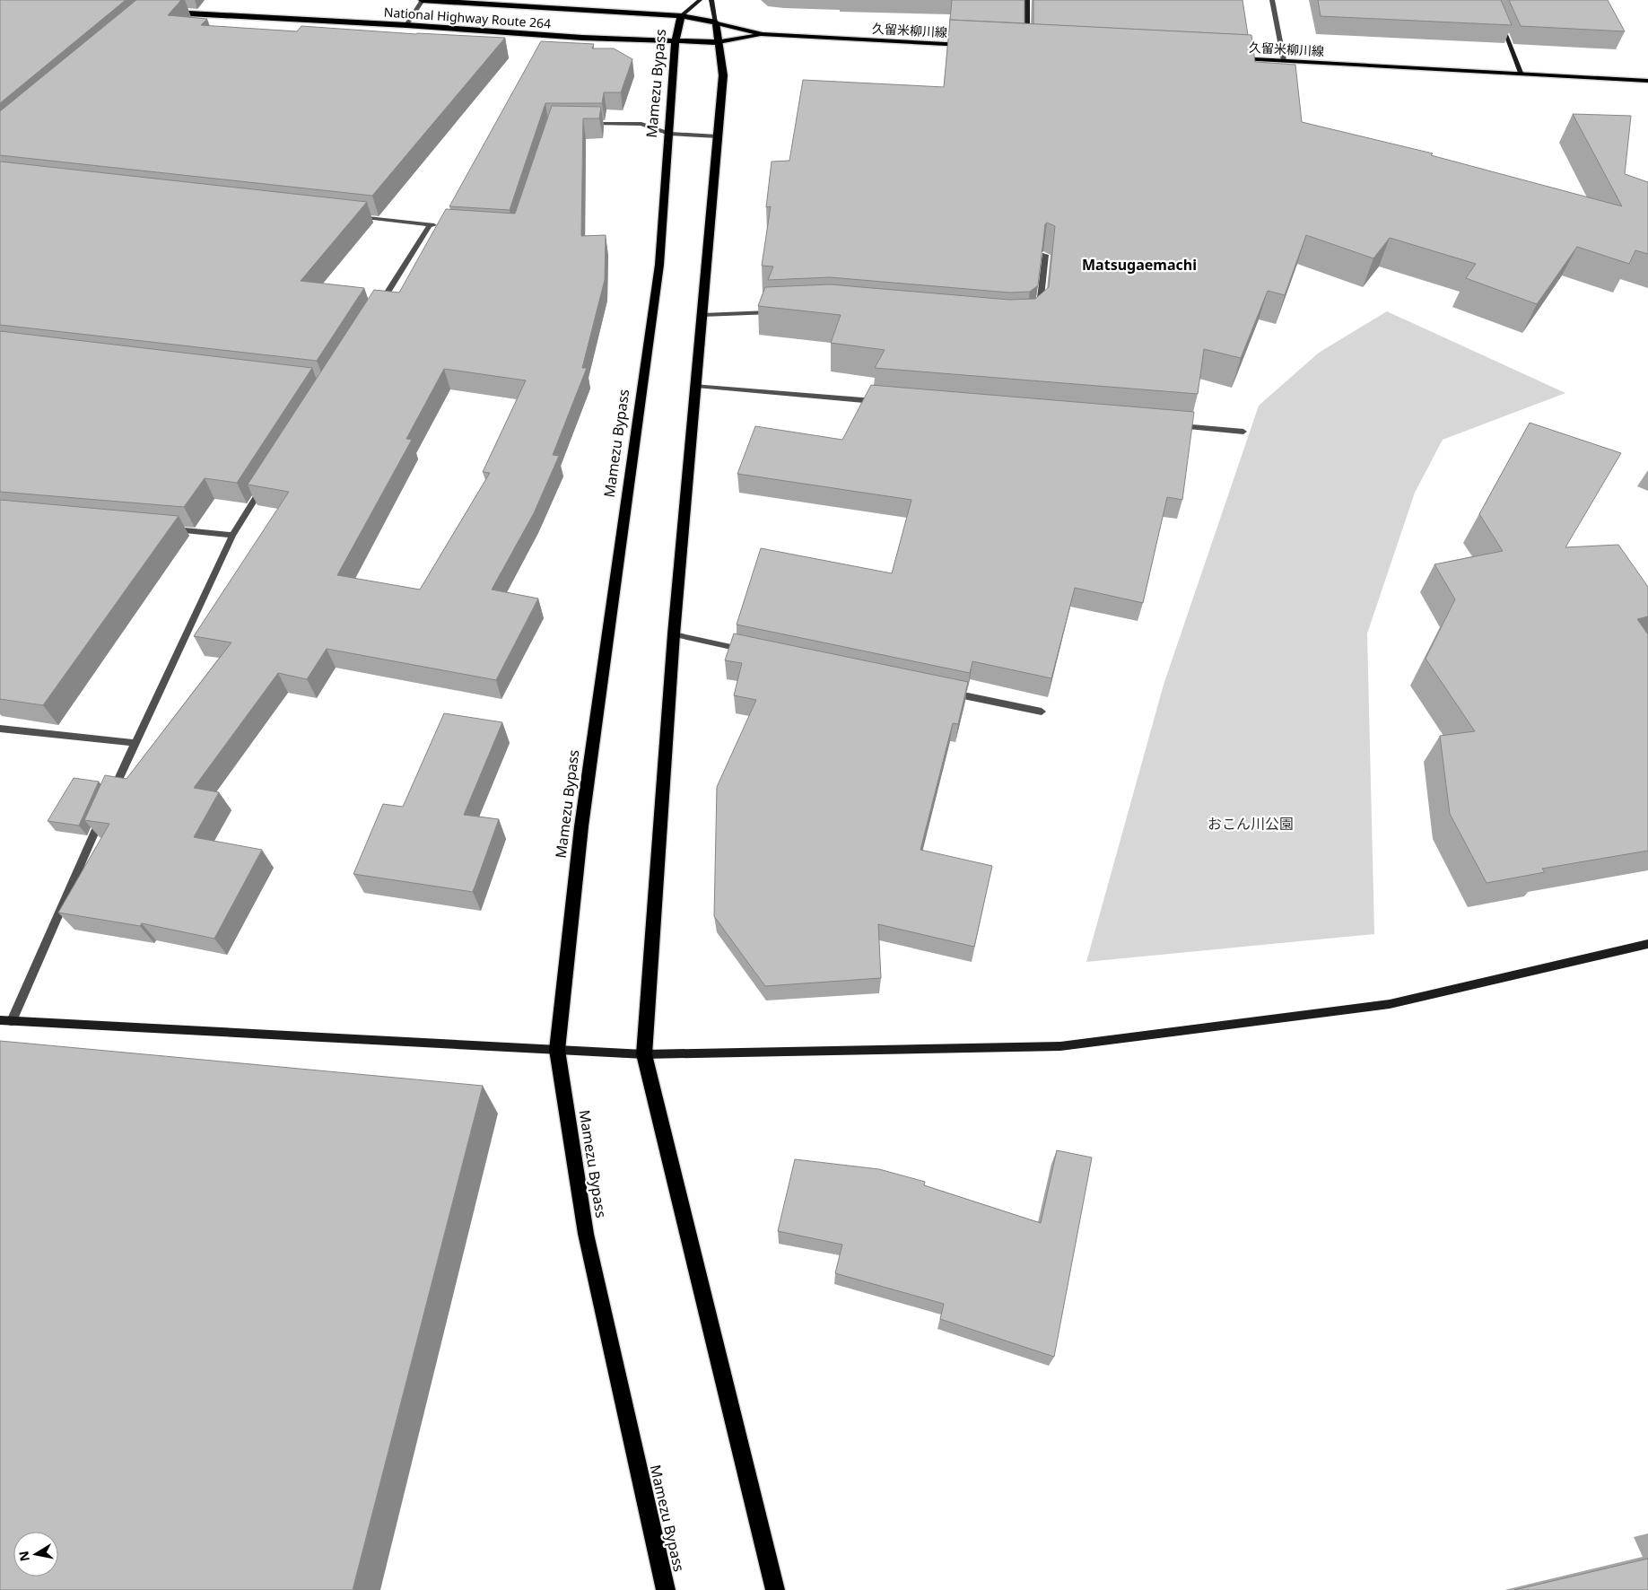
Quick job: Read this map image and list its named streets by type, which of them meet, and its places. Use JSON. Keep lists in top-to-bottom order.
{
  "streets": {
    "highway": ["National Highway Route 264", "Mamezu Bypass"],
    "main road": ["久留米柳川線"]
  },
  "crossings": [
    ["National Highway Route 264", "久留米柳川線"],
    ["National Highway Route 264", "Mamezu Bypass"]
  ],
  "districts": ["Matsugaemachi"],
  "parks": ["おこん川公園"],
  "north": "left"
}
